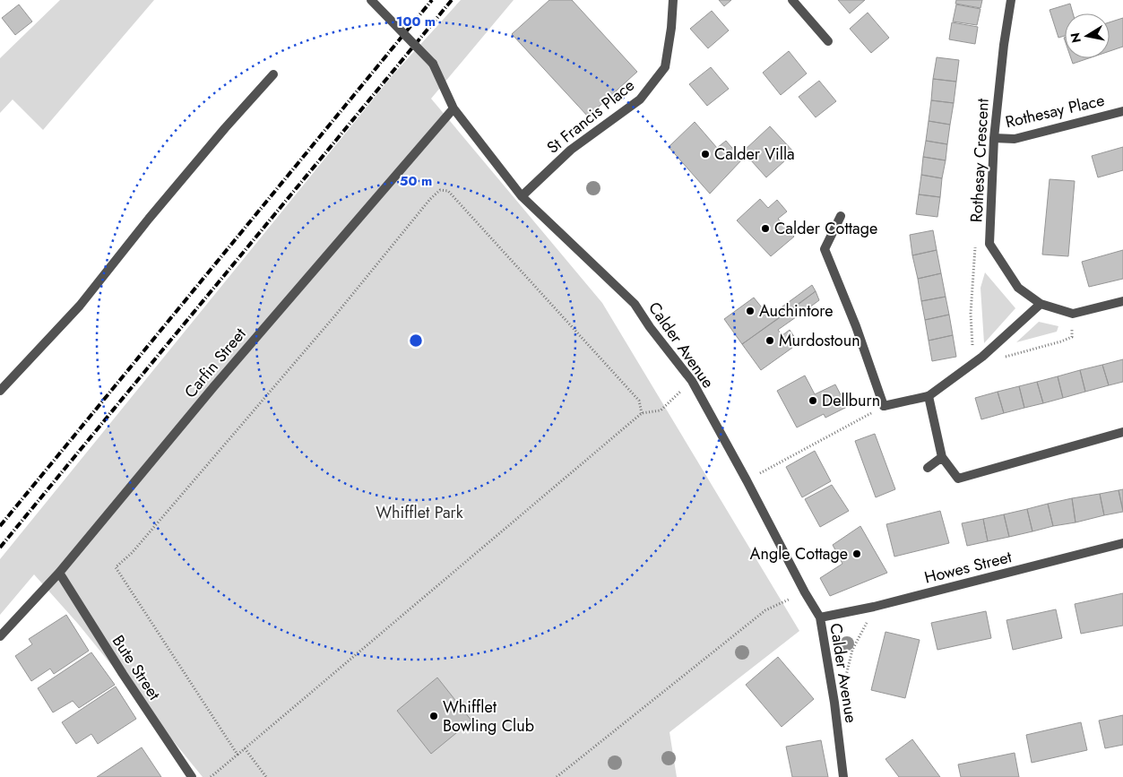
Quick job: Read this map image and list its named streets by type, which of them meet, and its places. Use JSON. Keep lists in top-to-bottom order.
{
  "streets": {
    "street": [
      "Rothesay Place",
      "St Francis Place",
      "Rothesay Crescent",
      "Calder Avenue",
      "Carfin Street",
      "Howes Street",
      "Bute Street"
    ]
  },
  "crossings": [
    ["Rothesay Place", "Rothesay Crescent"],
    ["St Francis Place", "Calder Avenue"],
    ["Calder Avenue", "Carfin Street"],
    ["Calder Avenue", "Howes Street"],
    ["Carfin Street", "Bute Street"]
  ],
  "parks": ["Whifflet Park"],
  "places": [
    "Calder Villa",
    "Calder Cottage",
    "Auchintore",
    "Murdostoun",
    "Dellburn",
    "Angle Cottage",
    "Whifflet Bowling Club"
  ],
  "north": "left",
  "rings": ["100 m", "50 m"]
}
